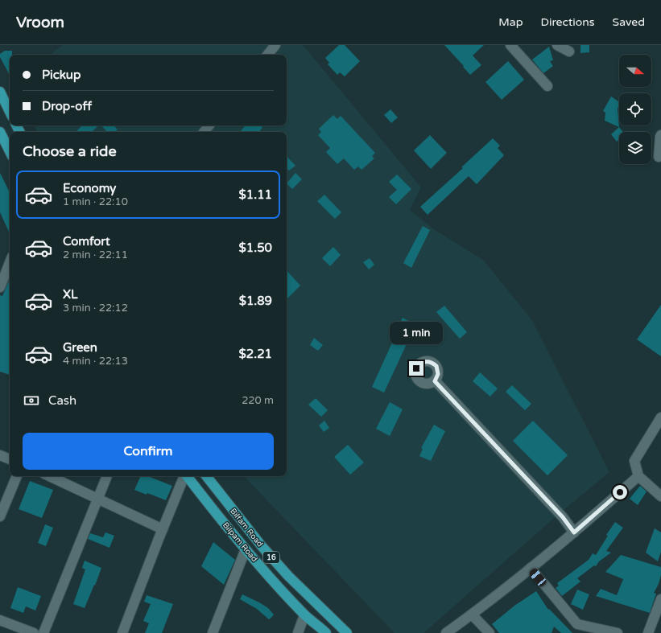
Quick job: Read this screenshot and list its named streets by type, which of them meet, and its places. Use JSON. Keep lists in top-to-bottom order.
{
  "streets": {
    "main road": ["Bilfam Road", "Bilpam Road", "16"]
  },
  "north": "right",
  "page": {
    "header": "Vroom",
    "nav": ["Map", "Directions", "Saved"],
    "banner": ["Pickup", "Drop-off"],
    "heading": "Choose a ride",
    "list": [
      {
        "name": "Economy",
        "note": "1 min · 22:10",
        "value": "$1.11"
      },
      {
        "name": "Comfort",
        "note": "2 min · 22:11",
        "value": "$1.50"
      },
      {
        "name": "XL",
        "note": "3 min · 22:12",
        "value": "$1.89"
      },
      {
        "name": "Green",
        "note": "4 min · 22:13",
        "value": "$2.21"
      }
    ],
    "bubble": "1 min",
    "pay": ["Cash", "220 m"],
    "buttons": "Confirm"
  }
}
